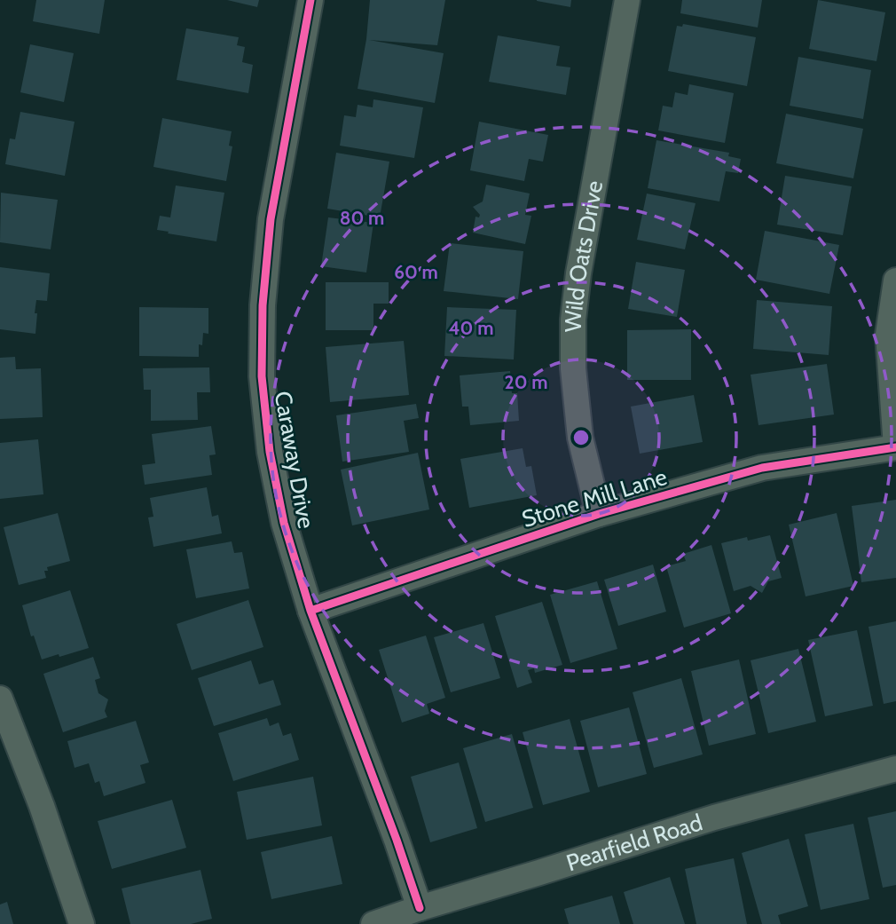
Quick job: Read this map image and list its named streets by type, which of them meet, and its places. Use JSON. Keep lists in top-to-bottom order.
{
  "streets": {
    "street": [
      "Wild Oats Drive",
      "Caraway Drive",
      "Stone Mill Lane",
      "Pearfield Road"
    ]
  },
  "crossings": [
    ["Wild Oats Drive", "Stone Mill Lane"],
    ["Caraway Drive", "Stone Mill Lane"],
    ["Caraway Drive", "Pearfield Road"]
  ],
  "rings": [
    "80 m",
    "60 m",
    "40 m",
    "20 m"
  ]
}
